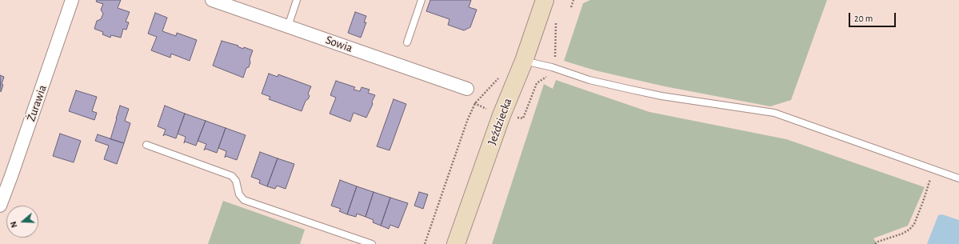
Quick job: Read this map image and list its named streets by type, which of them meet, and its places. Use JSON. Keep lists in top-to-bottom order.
{
  "streets": {
    "street": ["Sowia", "Żurawia", "Jeździecka"]
  },
  "scale_bar": "20 m",
  "north": "left"
}
